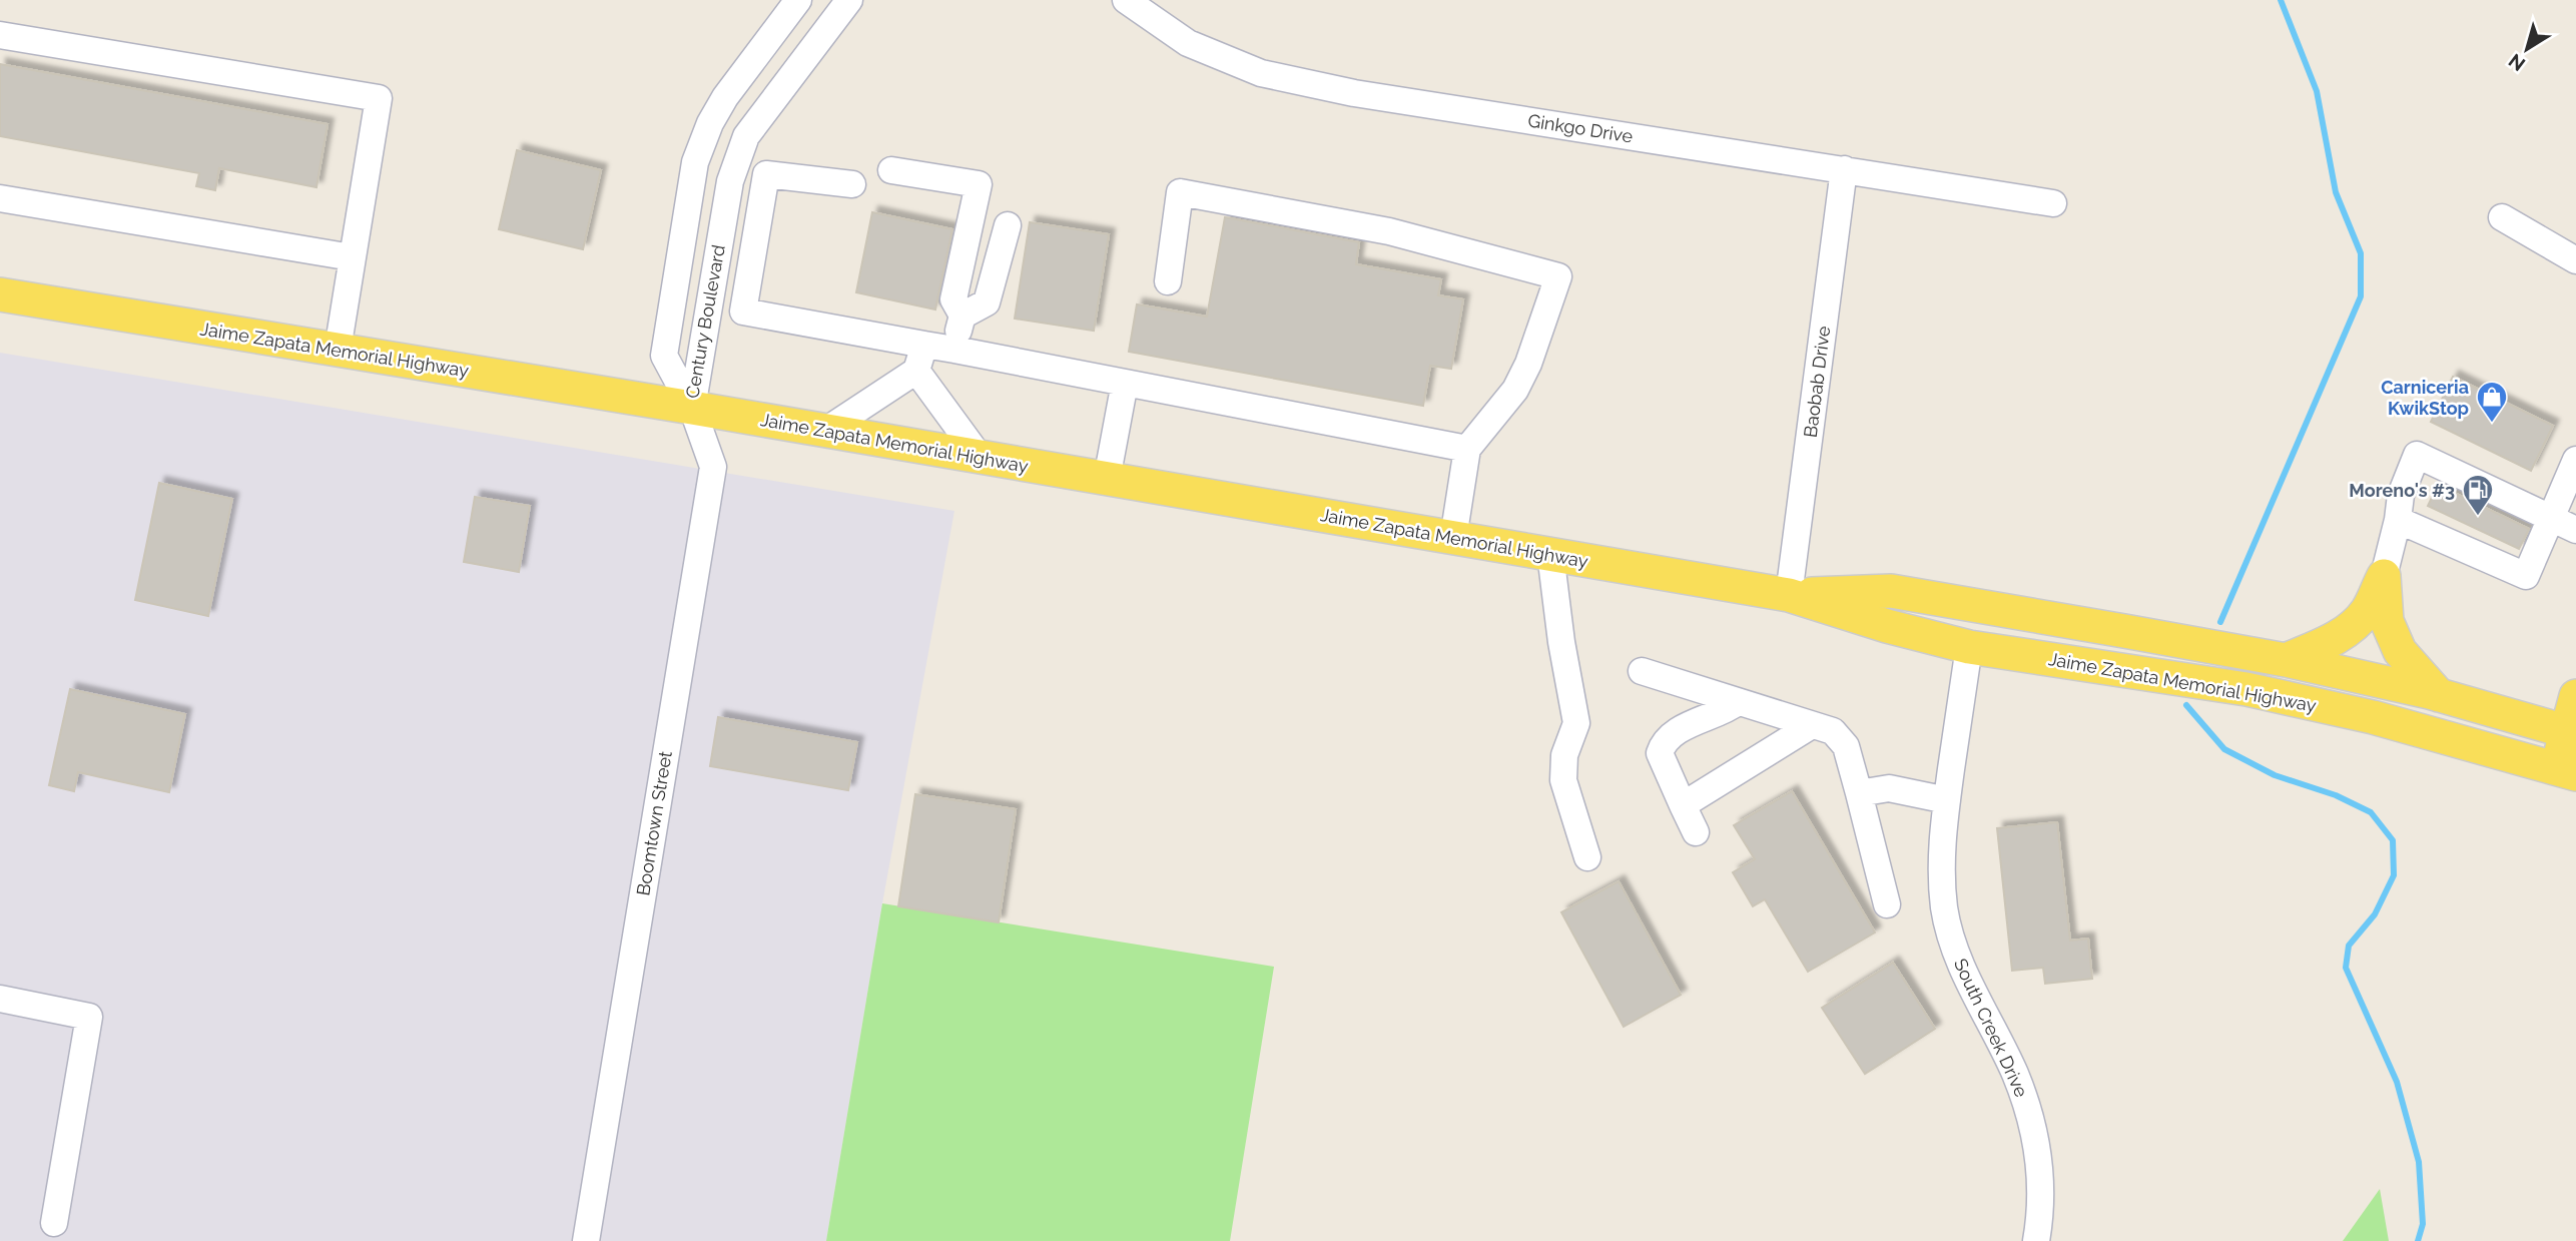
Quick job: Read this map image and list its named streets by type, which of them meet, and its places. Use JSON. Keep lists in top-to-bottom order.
{
  "streets": {
    "main road": ["Jaime Zapata Memorial Highway"],
    "street": [
      "Ginkgo Drive",
      "Century Boulevard",
      "Baobab Drive",
      "Boomtown Street",
      "South Creek Drive"
    ]
  },
  "crossings": [
    ["Ginkgo Drive", "Baobab Drive"],
    ["Century Boulevard", "Jaime Zapata Memorial Highway"],
    ["Century Boulevard", "Boomtown Street"],
    ["Jaime Zapata Memorial Highway", "Baobab Drive"],
    ["Jaime Zapata Memorial Highway", "Boomtown Street"],
    ["Jaime Zapata Memorial Highway", "South Creek Drive"]
  ],
  "places": {
    "shop": ["Carniceria KwikStop"],
    "fuel station": ["Moreno's #3"]
  },
  "north": "bottom left"
}
